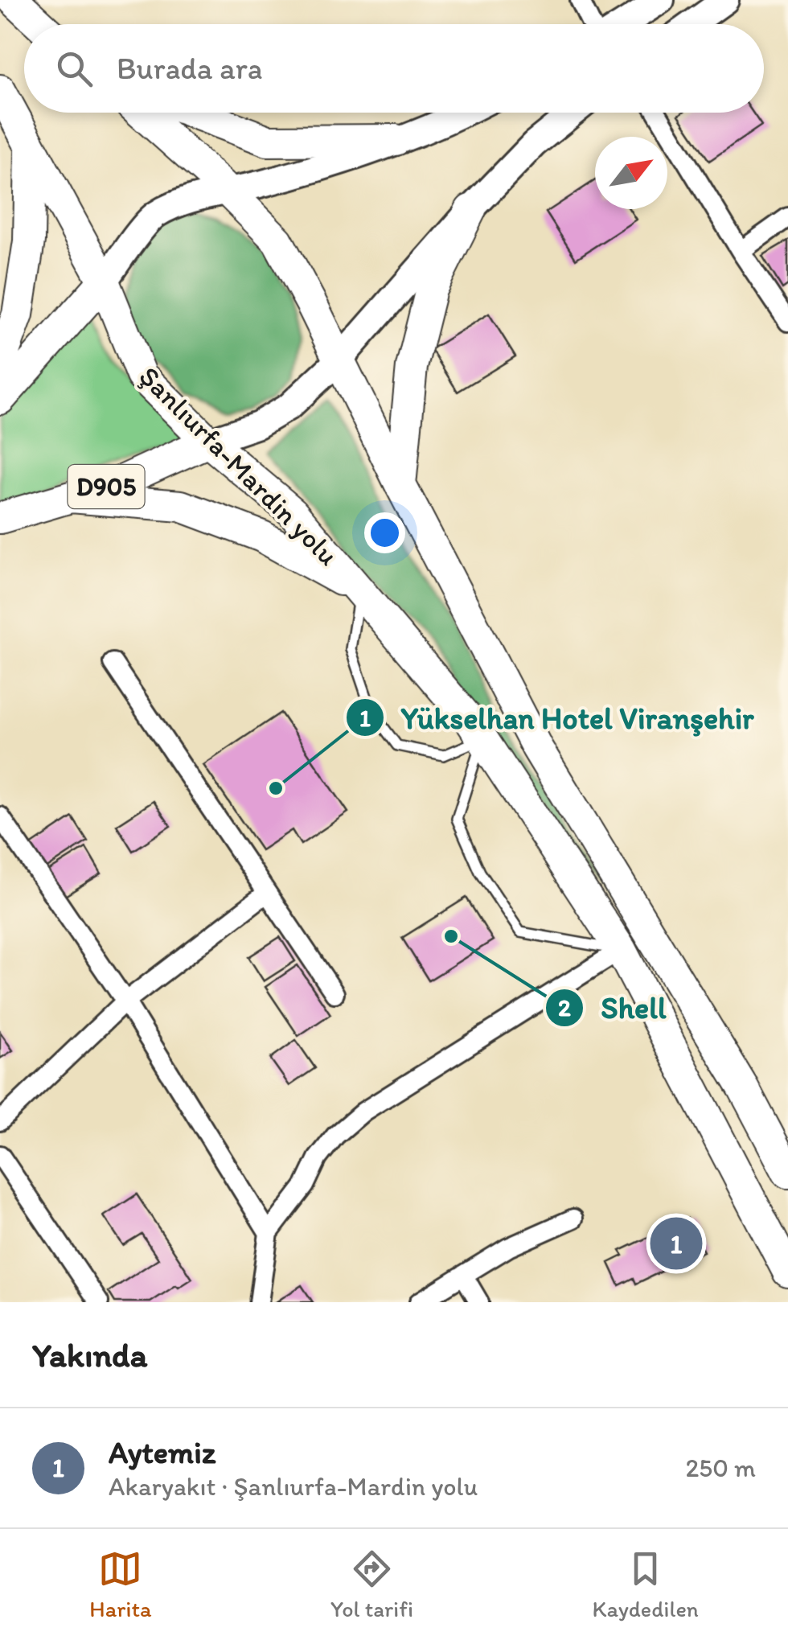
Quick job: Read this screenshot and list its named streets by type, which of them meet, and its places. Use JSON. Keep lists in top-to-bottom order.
{
  "streets": {
    "highway": ["Şanlıurfa-Mardin yolu", "D905"]
  },
  "crossings": [
    ["Şanlıurfa-Mardin yolu", "D905"]
  ],
  "places": ["Yükselhan Hotel Viranşehir", "Shell"],
  "north": "top right",
  "page": {
    "search": "Burada ara",
    "pins": "1",
    "heading": "Yakında",
    "list": [
      {
        "mark": "1",
        "name": "Aytemiz",
        "note": "Akaryakıt · Şanlıurfa-Mardin yolu",
        "value": "250 m"
      }
    ],
    "nav": ["Harita", "Yol tarifi", "Kaydedilen"]
  }
}
